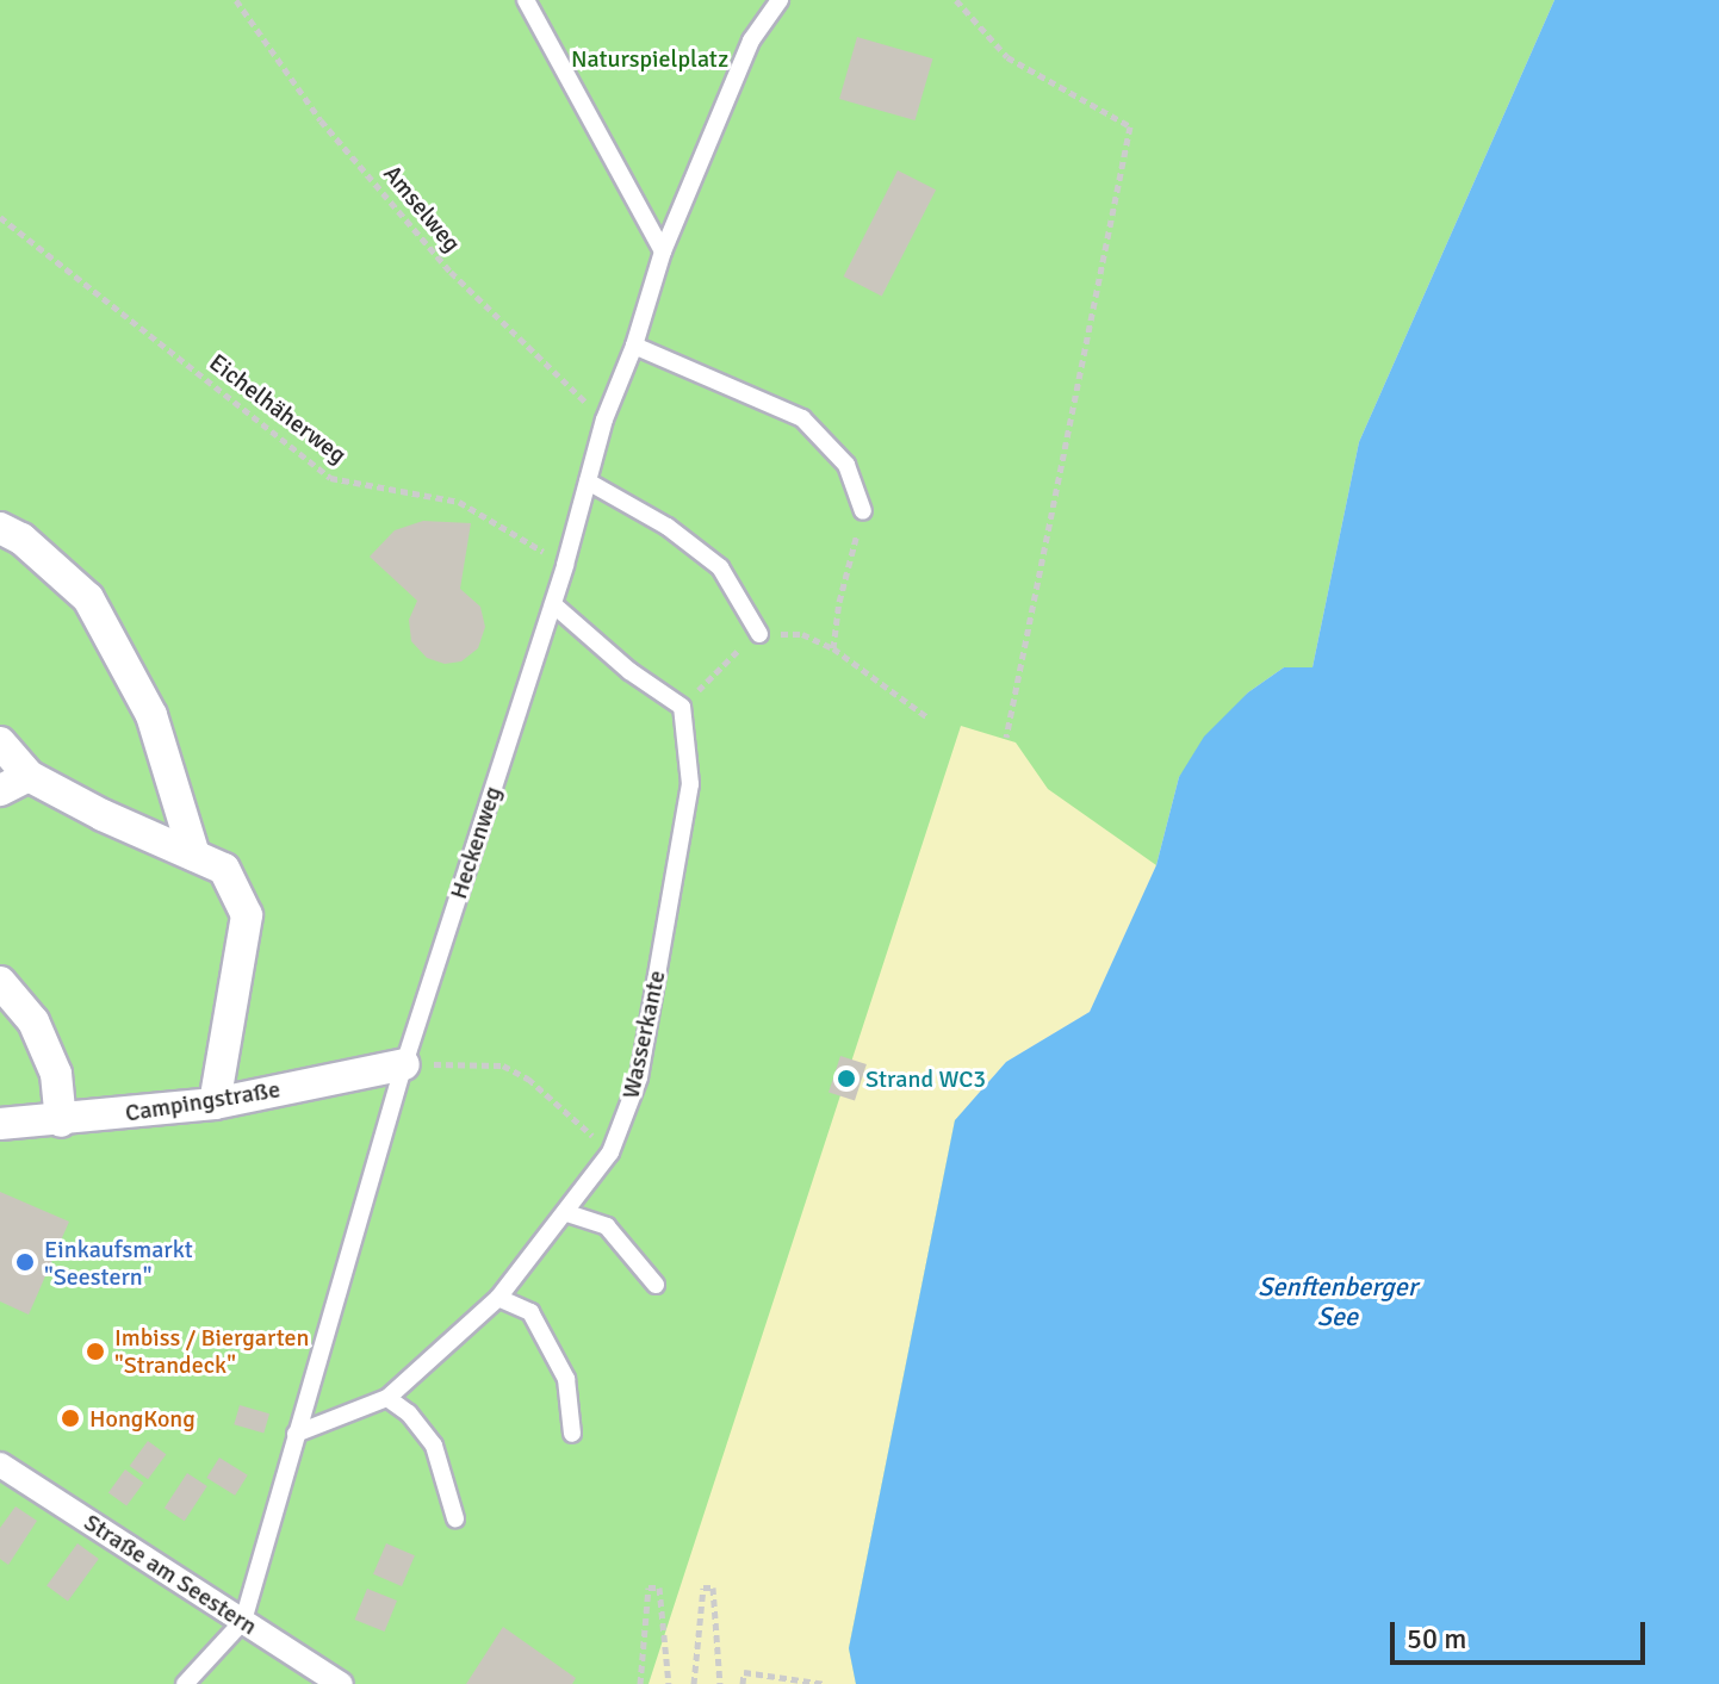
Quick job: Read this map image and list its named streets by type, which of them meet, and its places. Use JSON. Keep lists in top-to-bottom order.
{
  "streets": {
    "street": ["Campingstraße", "Straße am Seestern"],
    "lane": ["Heckenweg", "Wasserkante"],
    "path": ["Amselweg", "Eichelhäherweg"]
  },
  "crossings": [
    ["Amselweg", "Heckenweg"],
    ["Eichelhäherweg", "Heckenweg"],
    ["Heckenweg", "Wasserkante"],
    ["Heckenweg", "Campingstraße"],
    ["Heckenweg", "Straße am Seestern"]
  ],
  "water": ["Senftenberger See"],
  "parks": ["Naturspielplatz"],
  "places": [
    "Strand WC3",
    "Einkaufsmarkt \"Seestern\"",
    "Imbiss / Biergarten \"Strandeck\"",
    "HongKong"
  ],
  "scale_bar": "50 m"
}
